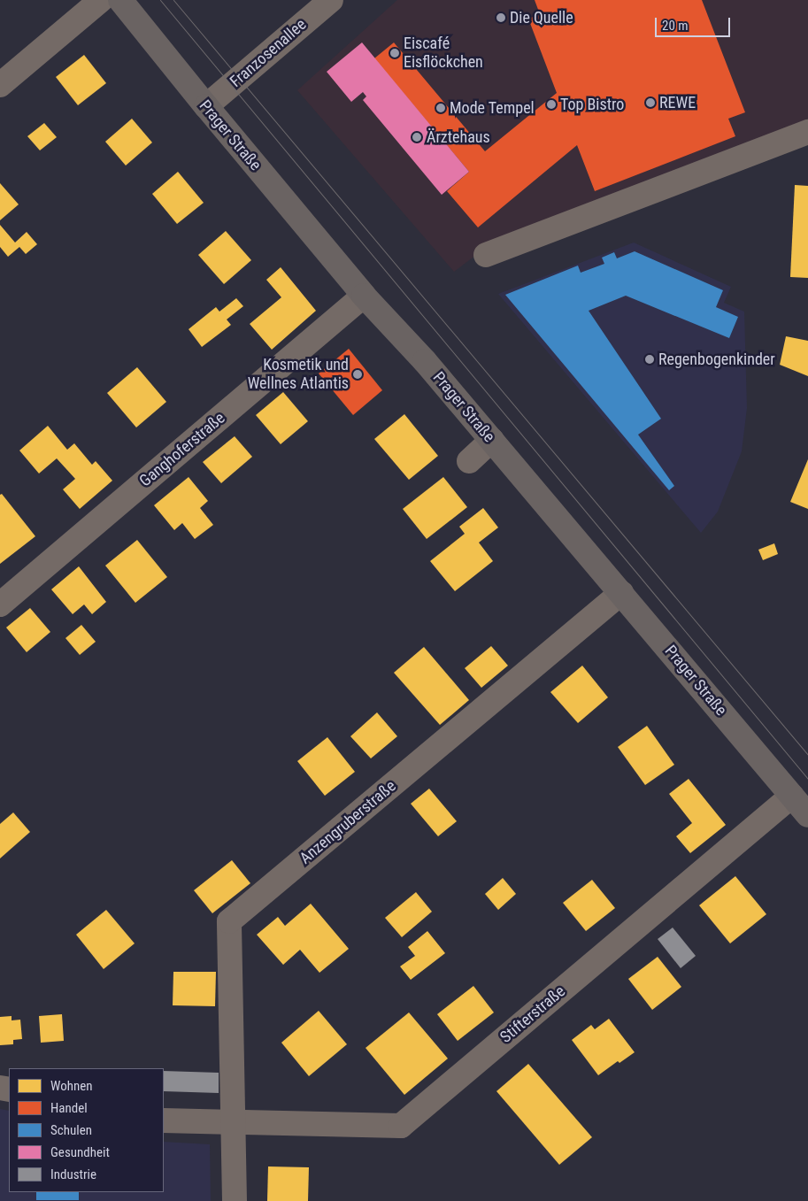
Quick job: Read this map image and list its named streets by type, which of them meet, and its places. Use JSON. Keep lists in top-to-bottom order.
{
  "streets": {
    "main road": ["Prager Straße"],
    "street": [
      "Franzosenallee",
      "Ganghoferstraße",
      "Anzengruberstraße",
      "Stifterstraße"
    ]
  },
  "crossings": [
    ["Franzosenallee", "Prager Straße"],
    ["Prager Straße", "Ganghoferstraße"],
    ["Prager Straße", "Anzengruberstraße"],
    ["Prager Straße", "Stifterstraße"],
    ["Anzengruberstraße", "Stifterstraße"]
  ],
  "places": [
    "Die Quelle",
    "Eiscafé Eisflöckchen",
    "REWE",
    "Top Bistro",
    "Mode Tempel",
    "Ärztehaus",
    "Regenbogenkinder",
    "Kosmetik und Wellnes Atlantis"
  ],
  "legend": [
    "Wohnen",
    "Handel",
    "Schulen",
    "Gesundheit",
    "Industrie"
  ],
  "scale_bar": "20 m"
}
